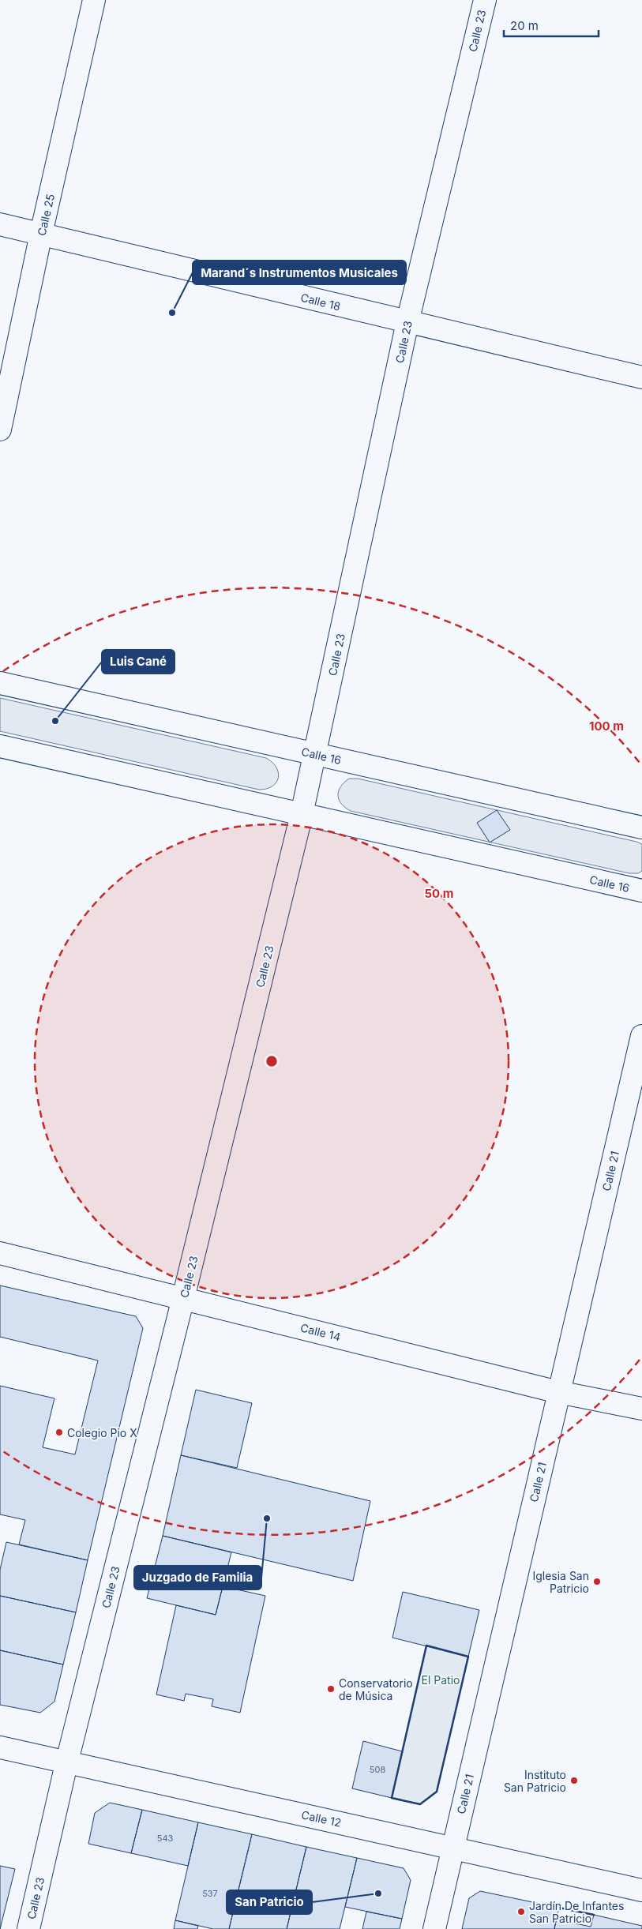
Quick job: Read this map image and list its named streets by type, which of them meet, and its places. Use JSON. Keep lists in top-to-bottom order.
{
  "streets": {
    "street": [
      "Calle 23",
      "Calle 25",
      "Calle 18",
      "Calle 16",
      "Calle 21",
      "Calle 14",
      "Calle 12"
    ]
  },
  "crossings": [
    ["Calle 23", "Calle 18"],
    ["Calle 23", "Calle 16"],
    ["Calle 23", "Calle 14"],
    ["Calle 23", "Calle 12"],
    ["Calle 25", "Calle 18"],
    ["Calle 21", "Calle 14"],
    ["Calle 21", "Calle 12"]
  ],
  "parks": ["El Patio"],
  "places": [
    "Marand´s Instrumentos Musicales",
    "Luis Cané",
    "Colegio Pio X",
    "Juzgado de Familia",
    "Iglesia San Patricio",
    "Conservatorio de Música",
    "Instituto San Patricio",
    "San Patricio",
    "Jardín De Infantes San Patricio"
  ],
  "house_numbers": ["508", "543", "537"],
  "scale_bar": "20 m",
  "rings": ["100 m", "50 m"]
}
